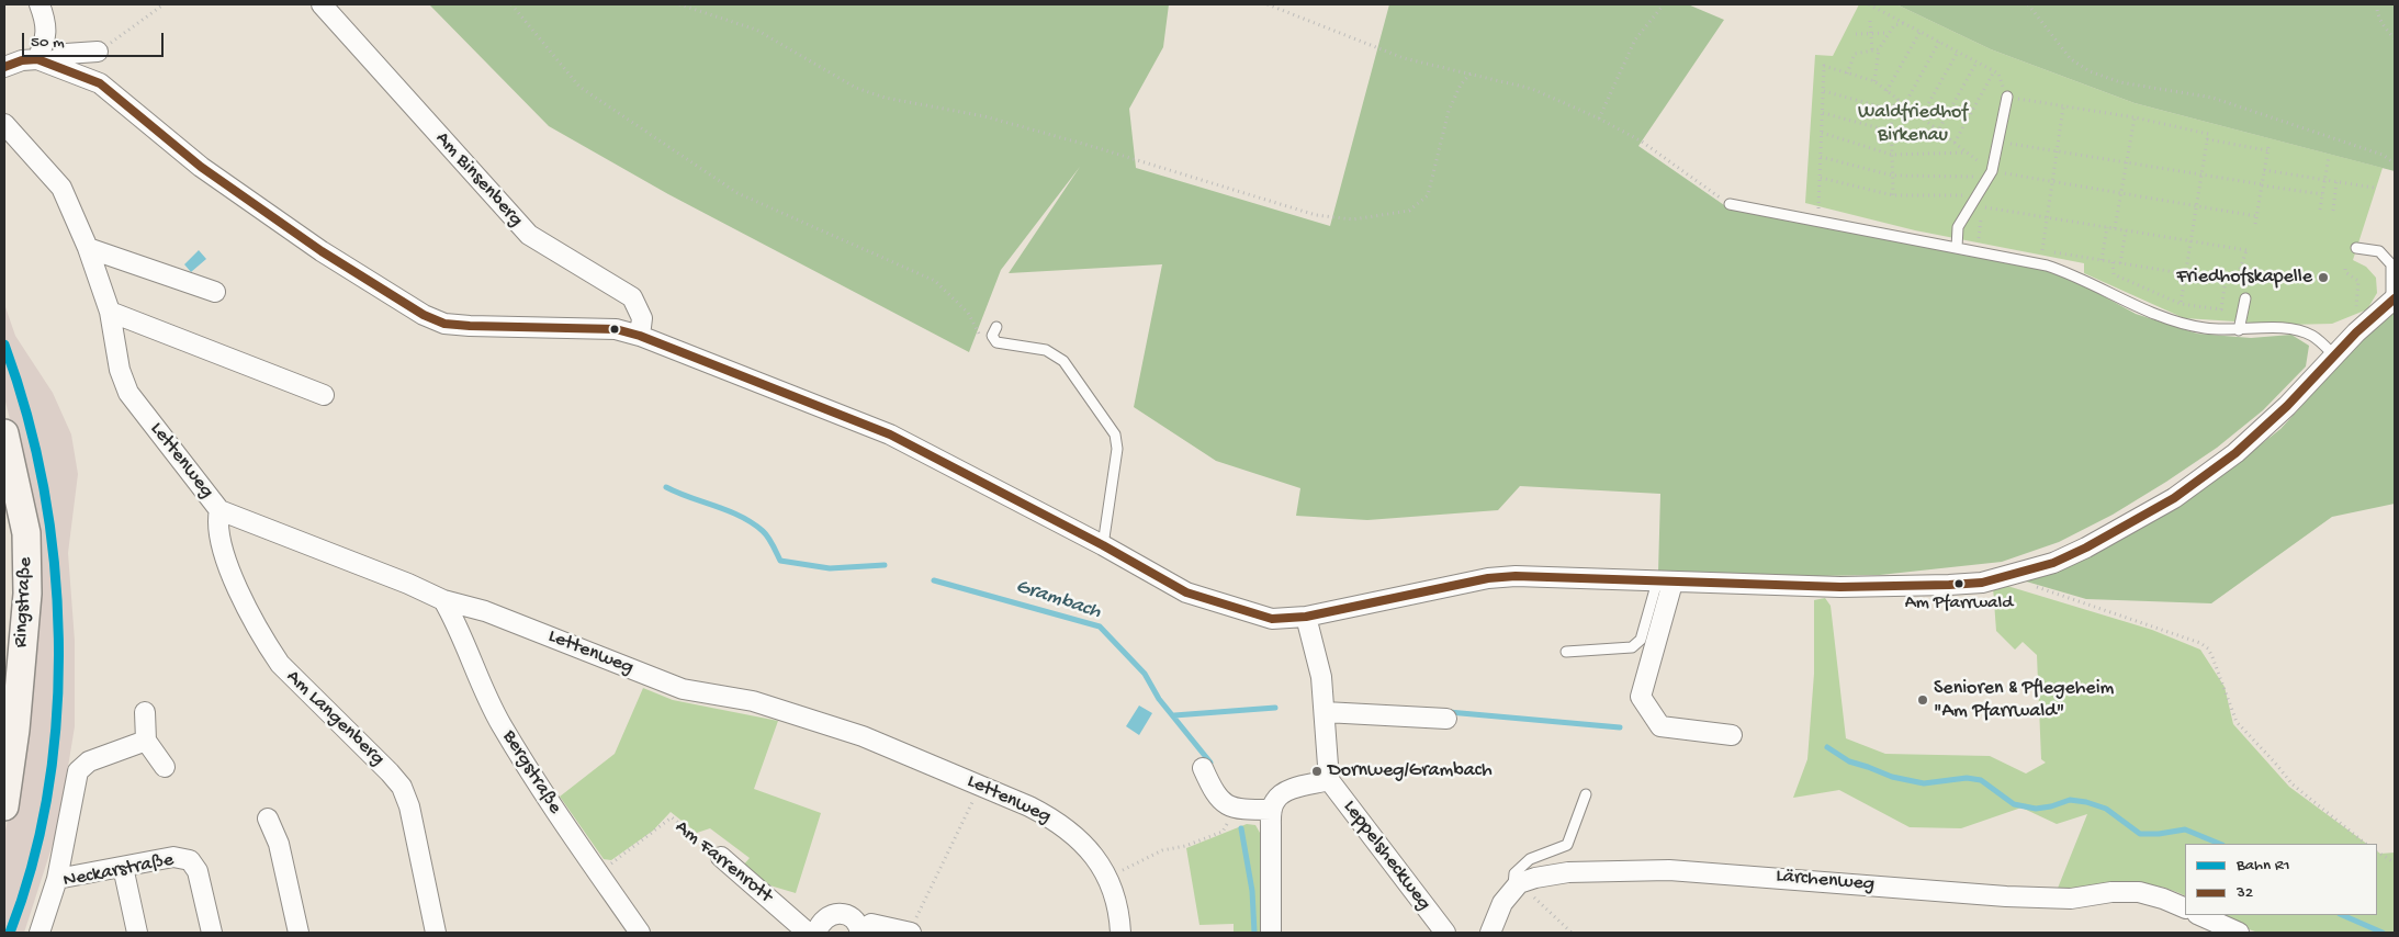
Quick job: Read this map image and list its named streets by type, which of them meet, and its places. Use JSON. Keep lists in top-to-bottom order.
{
  "streets": {
    "main road": ["Ringstraße"],
    "street": [
      "Am Binsenberg",
      "Lettenweg",
      "Am Langenberg",
      "Bergstraße",
      "Leppelsheckweg",
      "Am Farrenrott",
      "Neckarstraße",
      "Lärchenweg"
    ]
  },
  "crossings": [
    ["Lettenweg", "Am Langenberg"],
    ["Lettenweg", "Bergstraße"],
    ["Bergstraße", "Am Farrenrott"]
  ],
  "water": ["Grambach"],
  "parks": ["Waldfriedhof Birkenau"],
  "places": [
    "Friedhofskapelle",
    "Am Pfarrwald",
    "Senioren & Pflegeheim \"Am Pfarrwald\"",
    "Dornweg/Grambach"
  ],
  "lines": ["transit line 32", "rail line R1"],
  "legend": ["Bahn R1", "32"],
  "scale_bar": "50 m"
}
